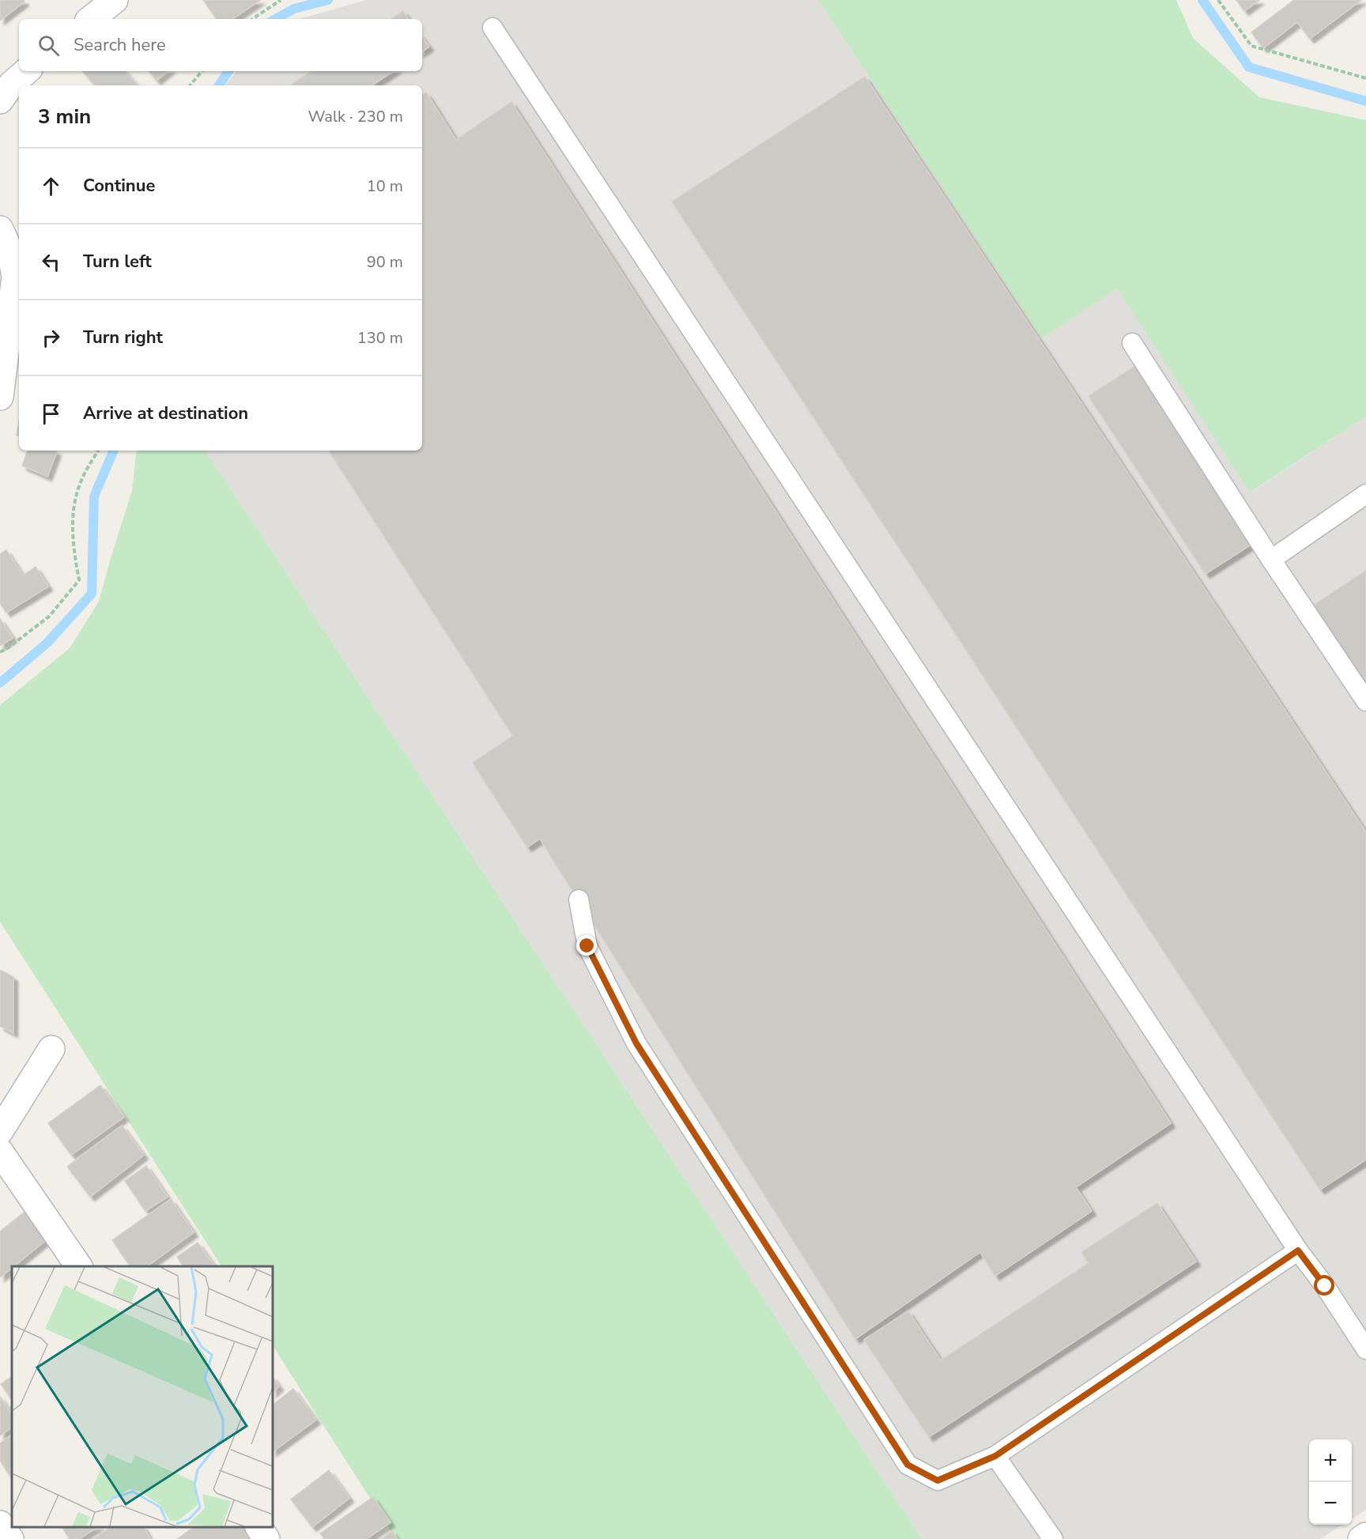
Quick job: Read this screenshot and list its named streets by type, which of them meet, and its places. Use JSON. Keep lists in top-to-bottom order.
{
  "page": {
    "search": "Search here",
    "heading": ["3 min", "Walk · 230 m"],
    "list": [
      ["Continue", "10 m"],
      ["Turn left", "90 m"],
      ["Turn right", "130 m"],
      "Arrive at destination"
    ],
    "map_buttons": ["+", "−"]
  }
}
